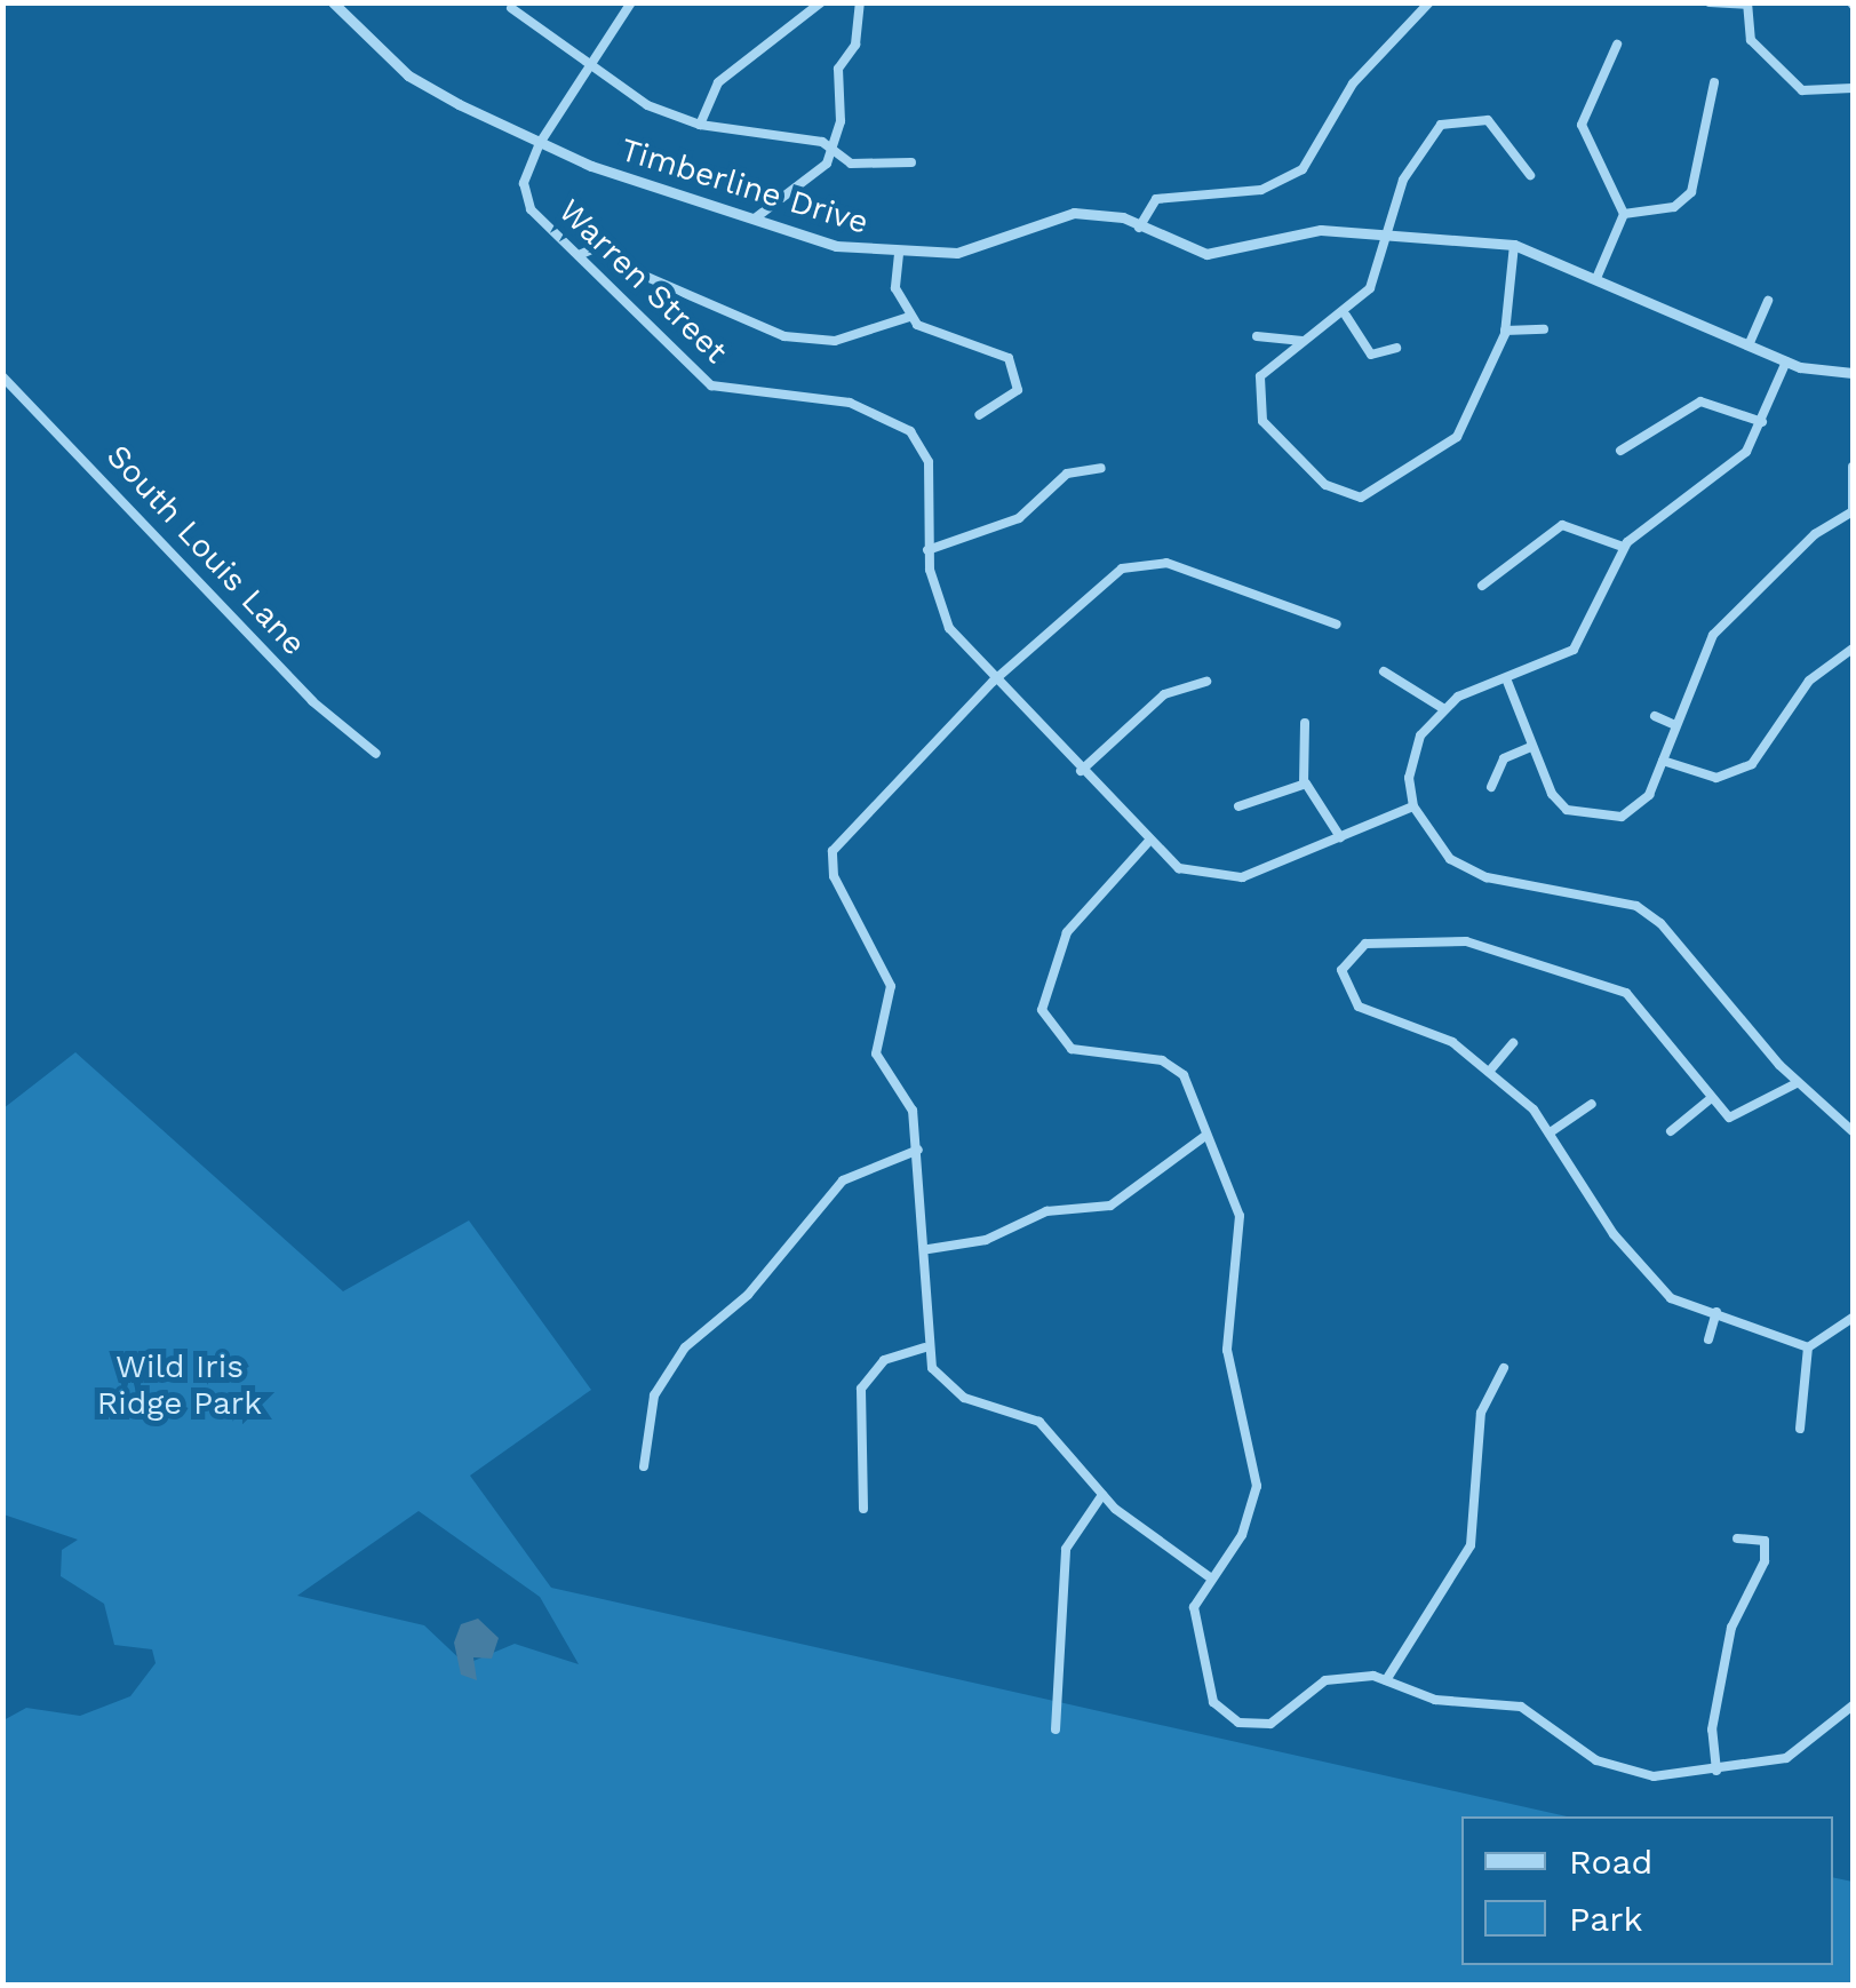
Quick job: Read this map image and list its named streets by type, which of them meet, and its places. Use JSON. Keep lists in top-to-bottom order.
{
  "streets": {
    "street": ["Timberline Drive", "Warren Street", "South Louis Lane"]
  },
  "crossings": [
    ["Timberline Drive", "Warren Street"]
  ],
  "parks": ["Wild Iris Ridge Park"],
  "legend": ["Road", "Park"]
}
